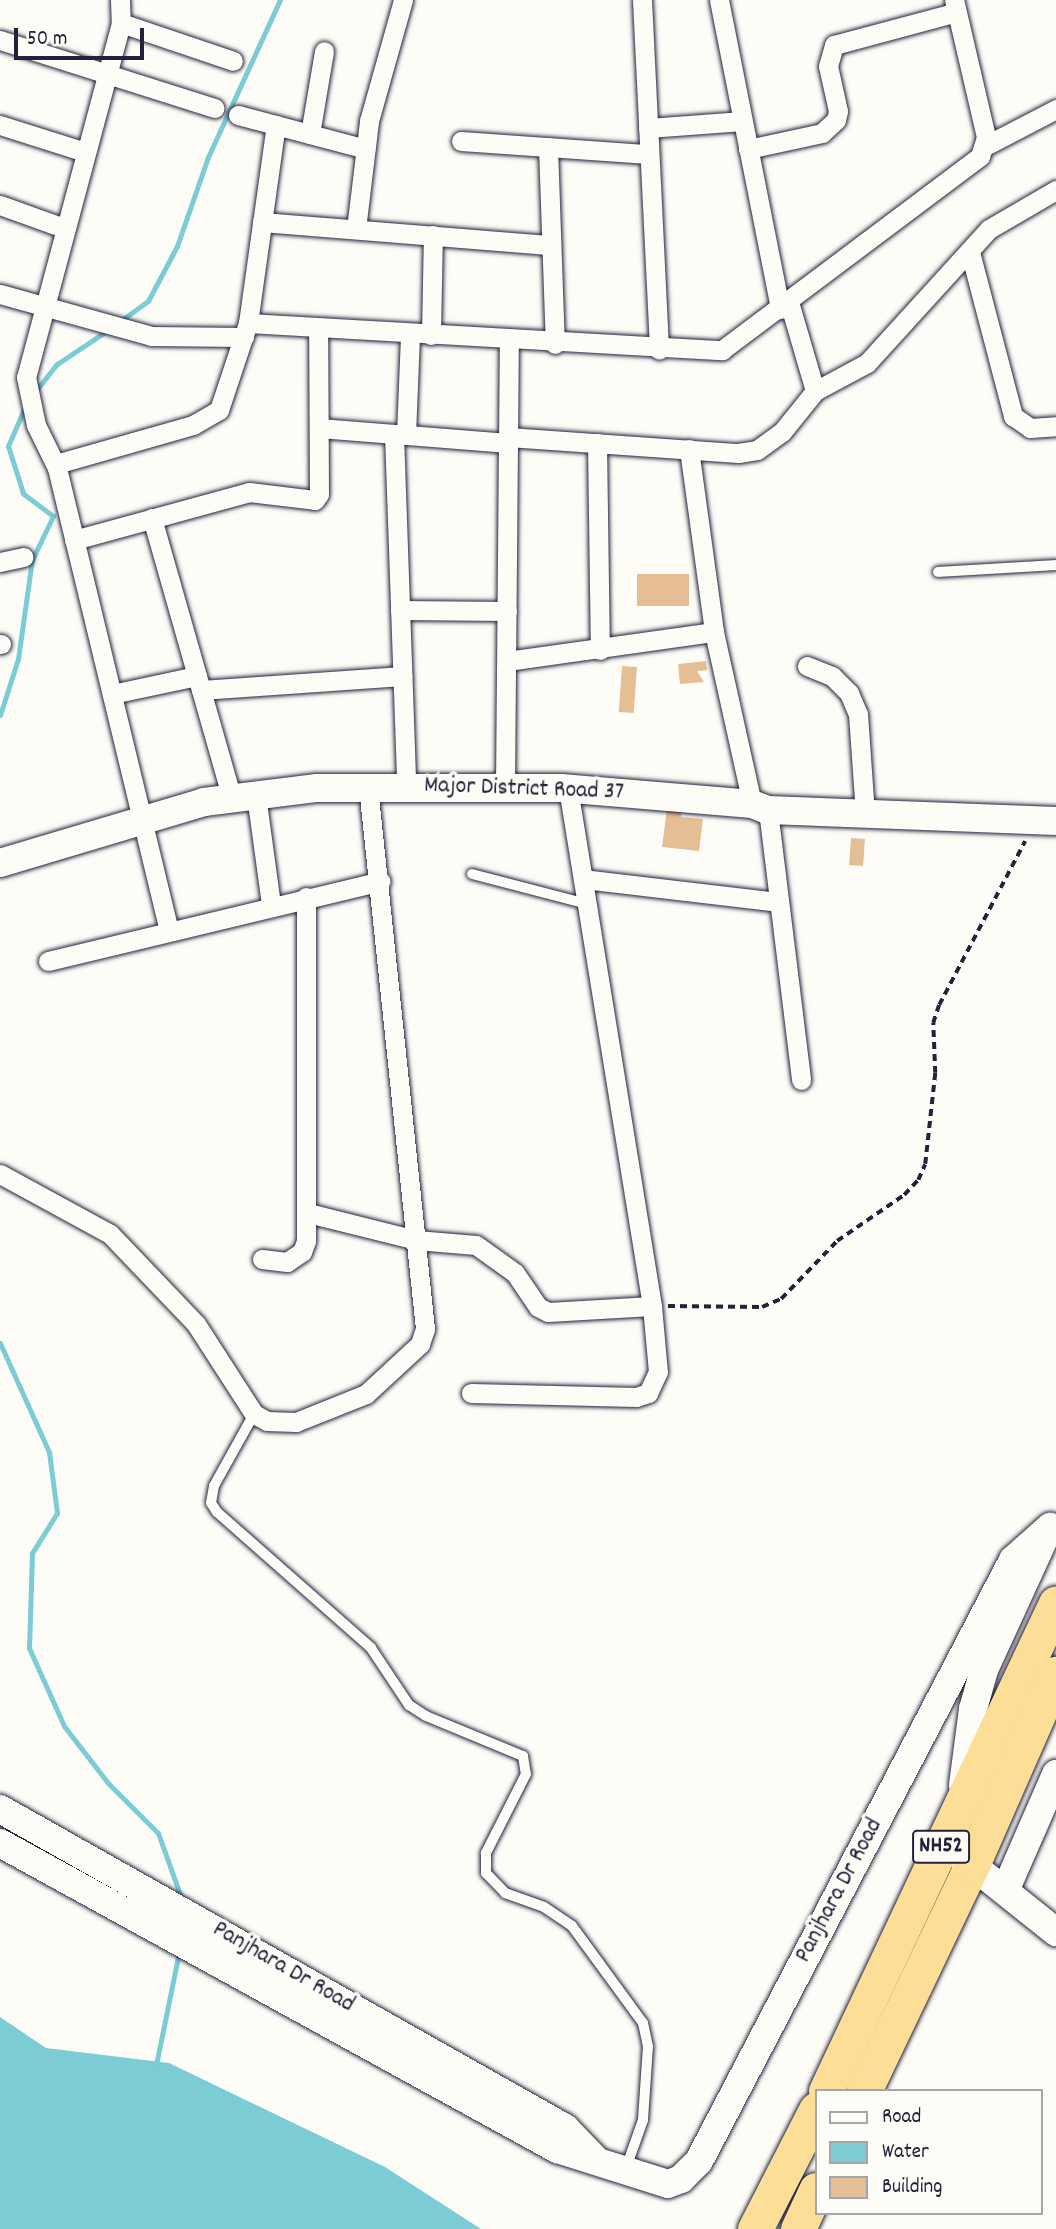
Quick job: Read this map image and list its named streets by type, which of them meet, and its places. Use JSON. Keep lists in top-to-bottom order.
{
  "streets": {
    "highway": ["NH52"],
    "street": ["Major District Road 37", "Panjhara Dr Road"]
  },
  "legend": ["Road", "Water", "Building"],
  "scale_bar": "50 m"
}
